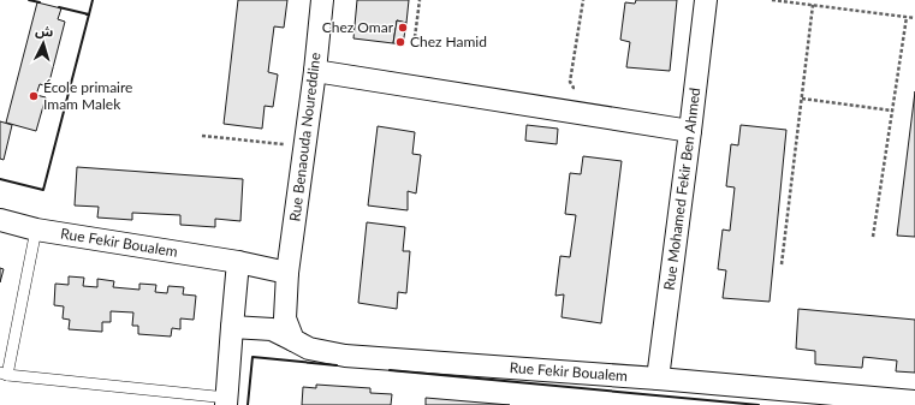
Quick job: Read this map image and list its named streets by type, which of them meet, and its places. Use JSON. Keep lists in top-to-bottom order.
{
  "streets": {
    "street": ["Rue Benaouda Noureddine", "Rue Mohamed Fekir Ben Ahmed", "Rue Fekir Boualem"]
  },
  "crossings": [
    ["Rue Benaouda Noureddine", "Rue Fekir Boualem"],
    ["Rue Mohamed Fekir Ben Ahmed", "Rue Fekir Boualem"]
  ],
  "places": ["Chez Omar", "Chez Hamid", "École primaire Imam Malek"],
  "north": "top"
}
